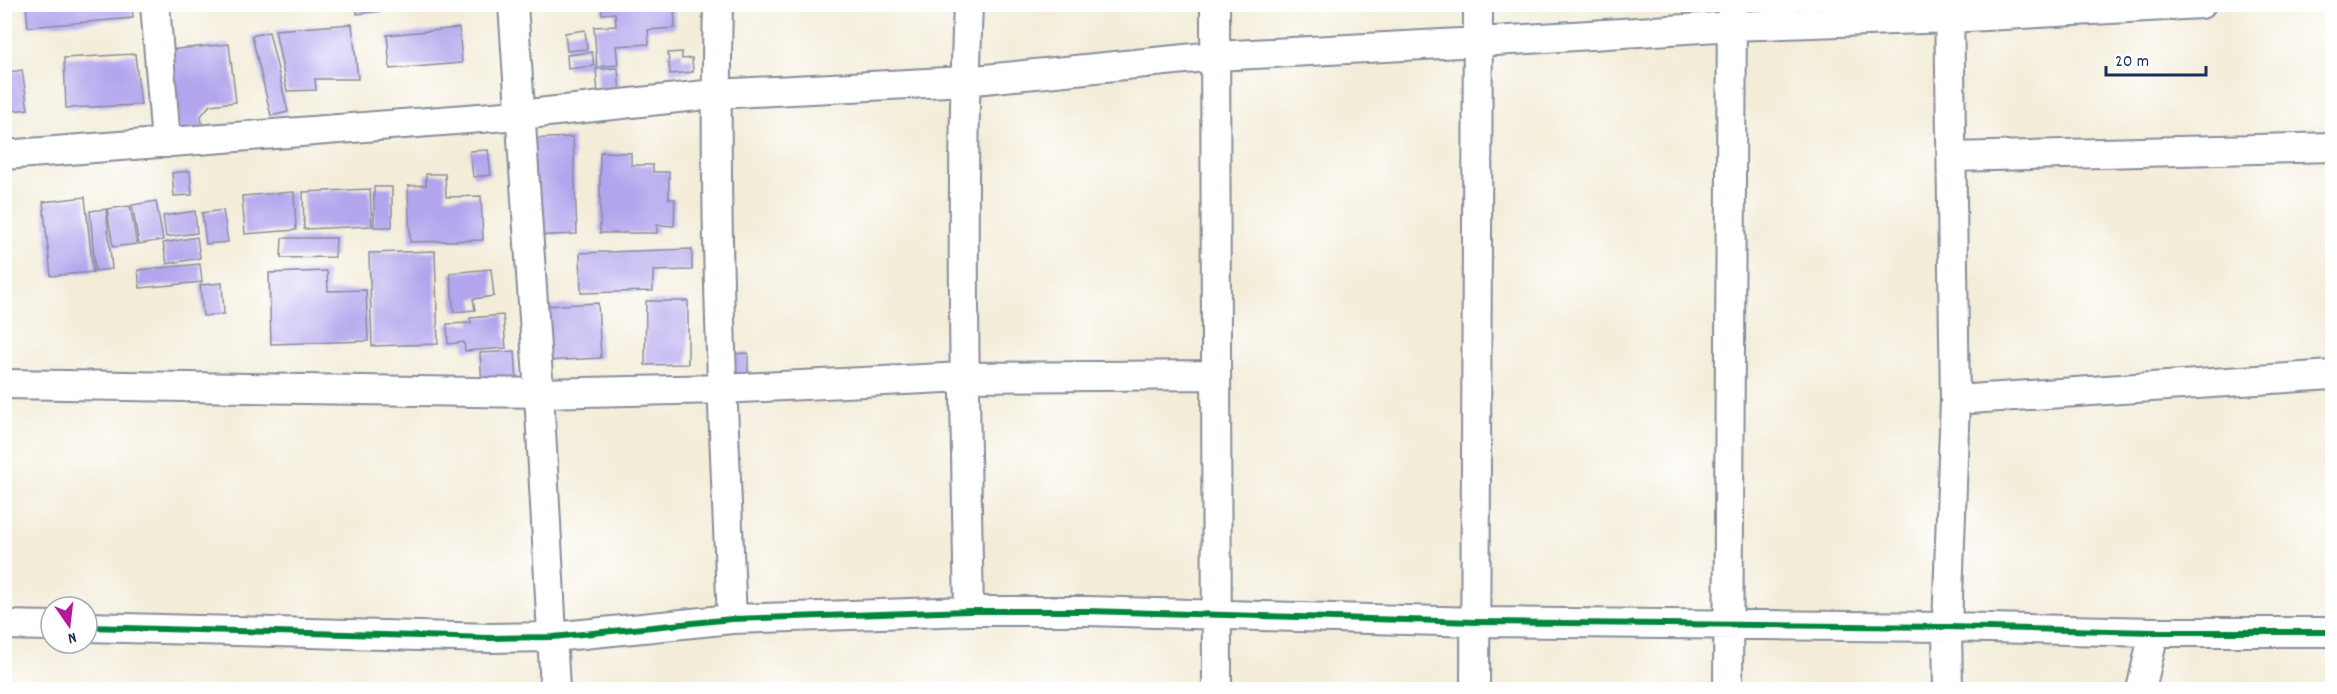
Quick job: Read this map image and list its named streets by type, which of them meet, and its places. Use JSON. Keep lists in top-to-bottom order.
{
  "scale_bar": "20 m",
  "north": "bottom"
}
